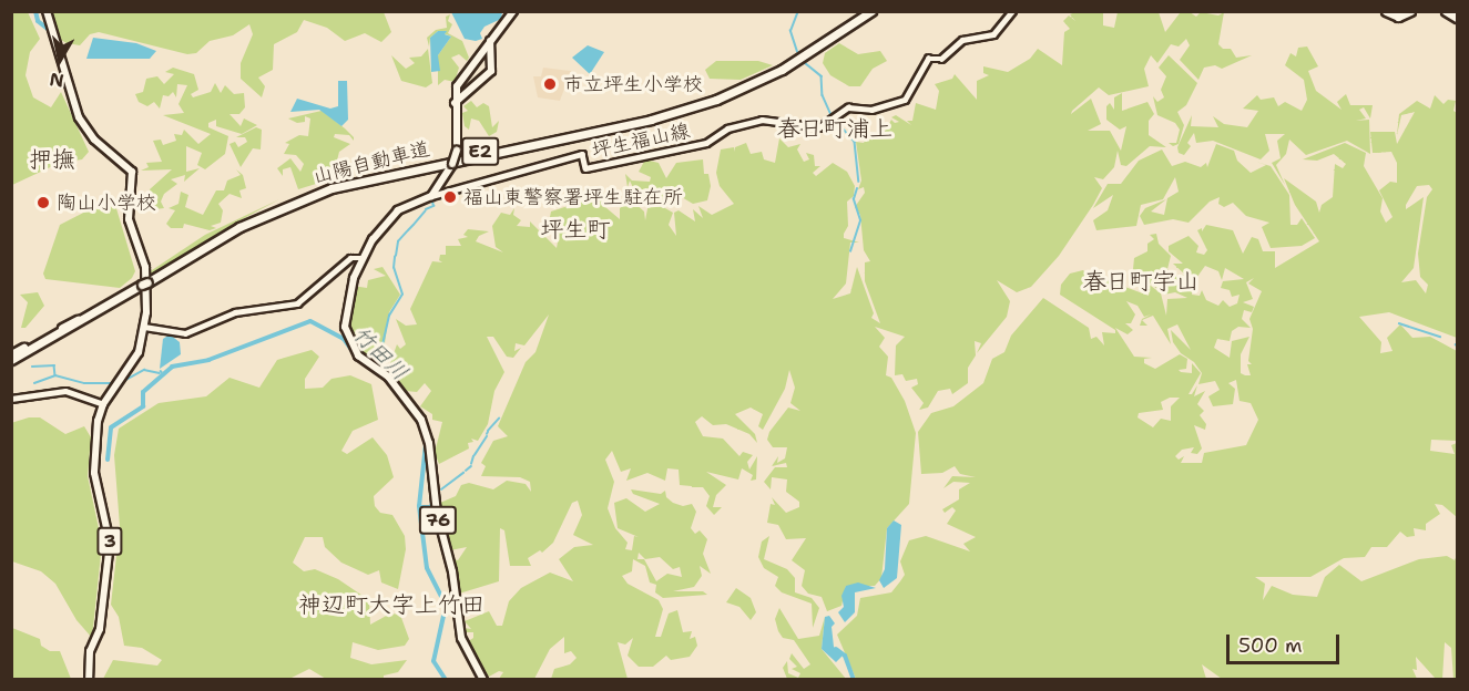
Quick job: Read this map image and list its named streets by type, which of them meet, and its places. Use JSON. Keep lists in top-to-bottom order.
{
  "streets": {
    "highway": ["E2", "山陽自動車道"],
    "main road": ["坪生福山線", "76", "3"]
  },
  "crossings": [
    ["坪生福山線", "76"]
  ],
  "districts": [
    "春日町浦上",
    "押撫",
    "坪生町",
    "春日町宇山",
    "神辺町大字上竹田"
  ],
  "water": ["竹田川"],
  "places": ["市立坪生小学校", "福山東警察署坪生駐在所", "陶山小学校"],
  "scale_bar": "500 m",
  "north": "bottom"
}
